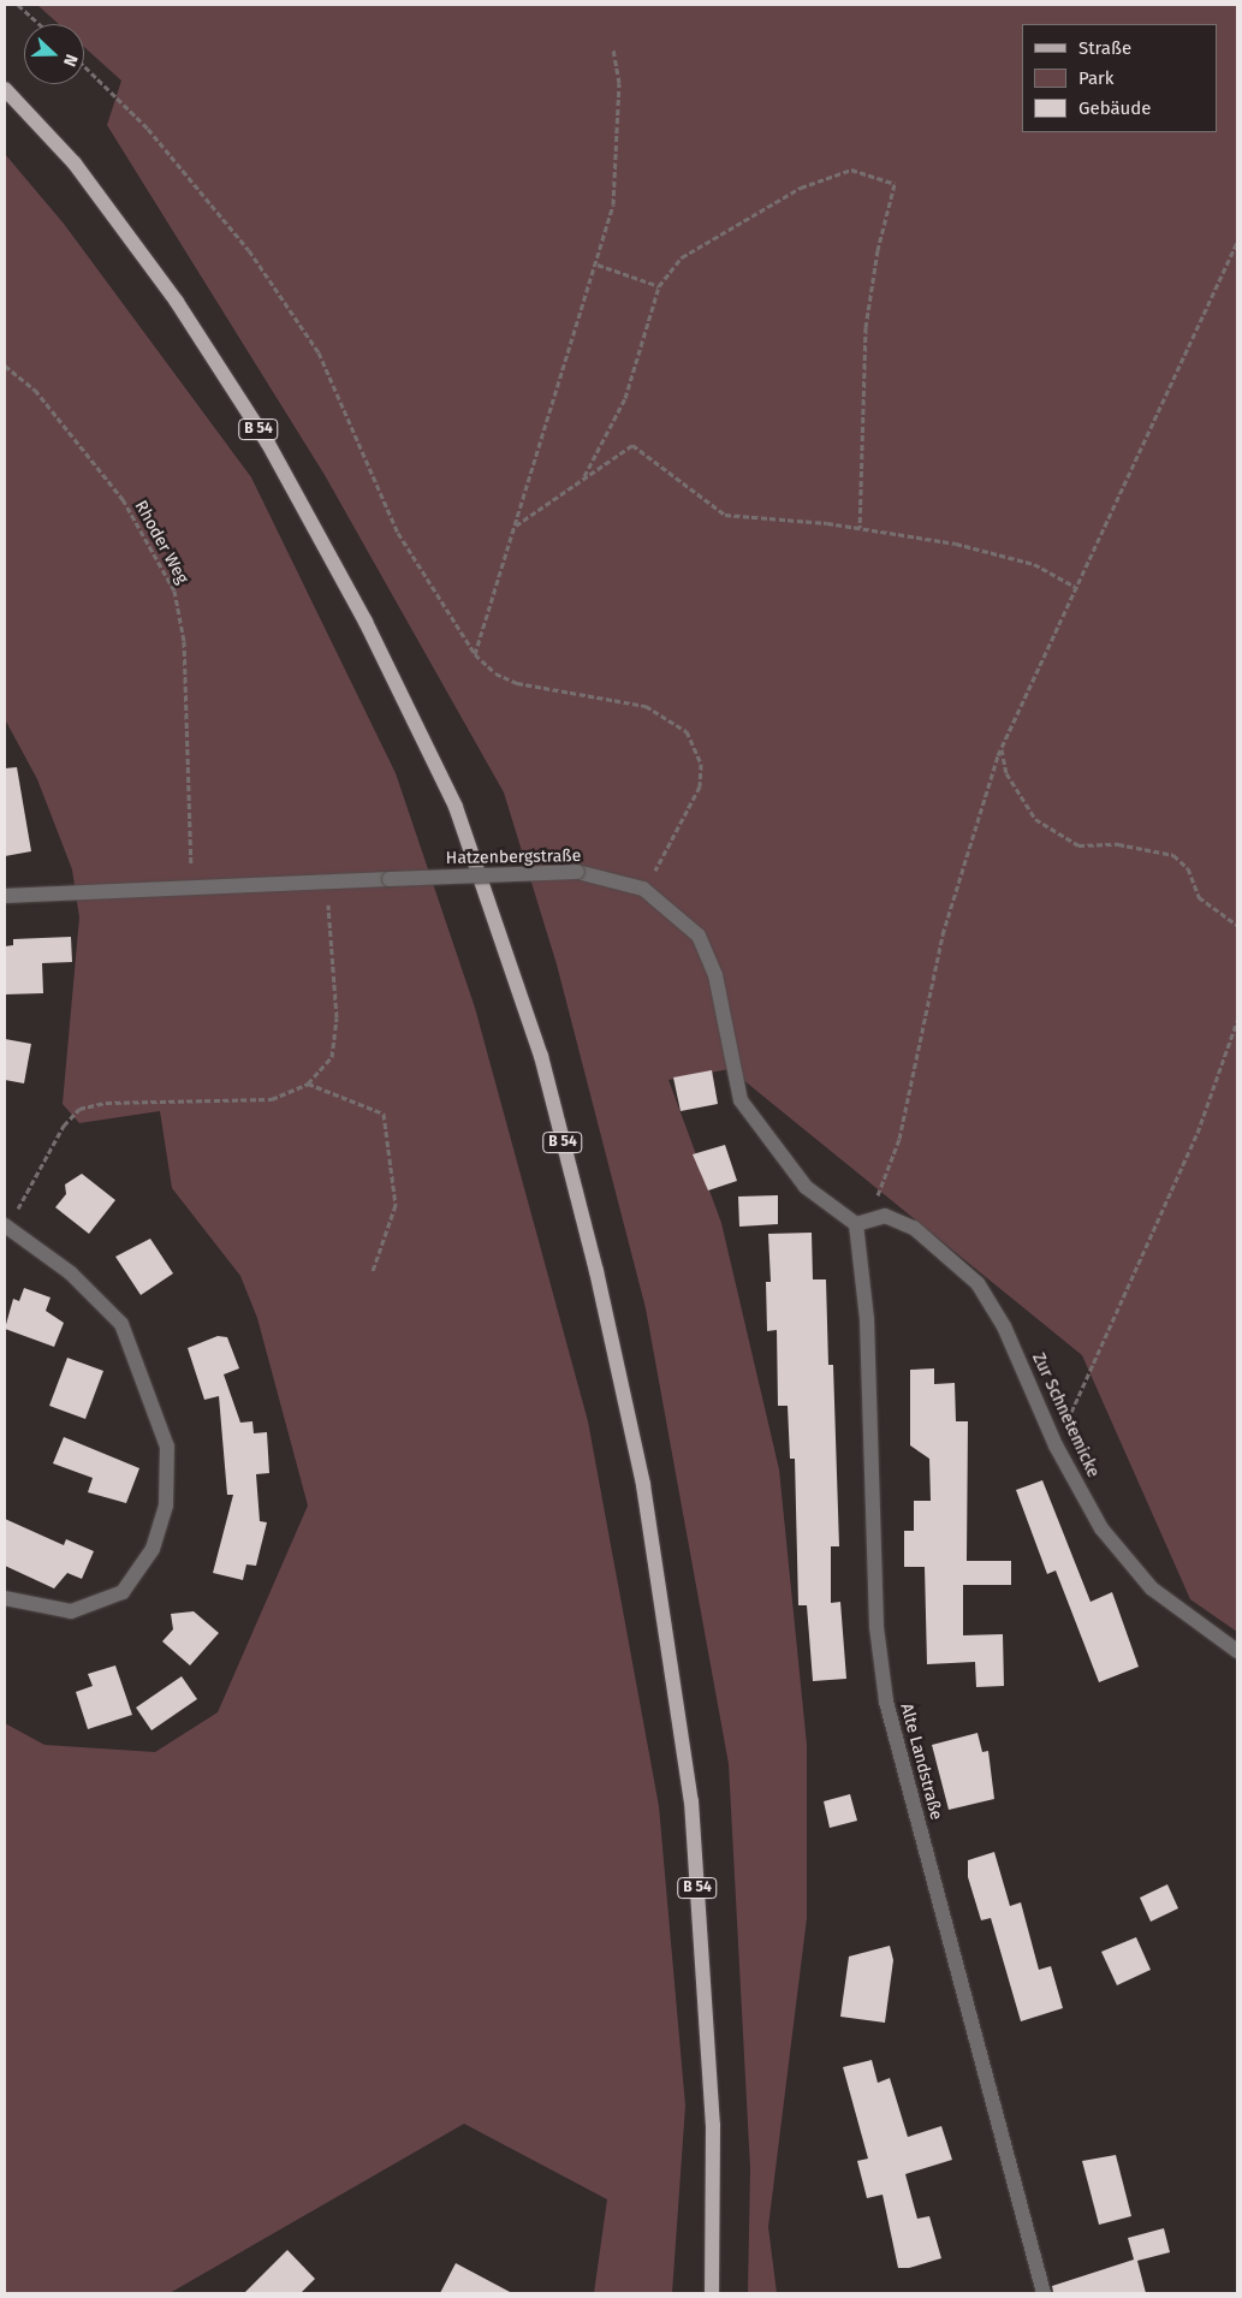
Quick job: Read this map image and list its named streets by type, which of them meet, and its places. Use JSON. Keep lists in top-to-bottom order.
{
  "streets": {
    "main road": ["B 54"],
    "street": ["Hatzenbergstraße", "Zur Schnetemicke", "Alte Landstraße"],
    "path": ["Rhoder Weg"]
  },
  "crossings": [
    ["Rhoder Weg", "Hatzenbergstraße"],
    ["Hatzenbergstraße", "Zur Schnetemicke"],
    ["Hatzenbergstraße", "Alte Landstraße"],
    ["Zur Schnetemicke", "Alte Landstraße"]
  ],
  "legend": ["Straße", "Park", "Gebäude"],
  "north": "right"
}
